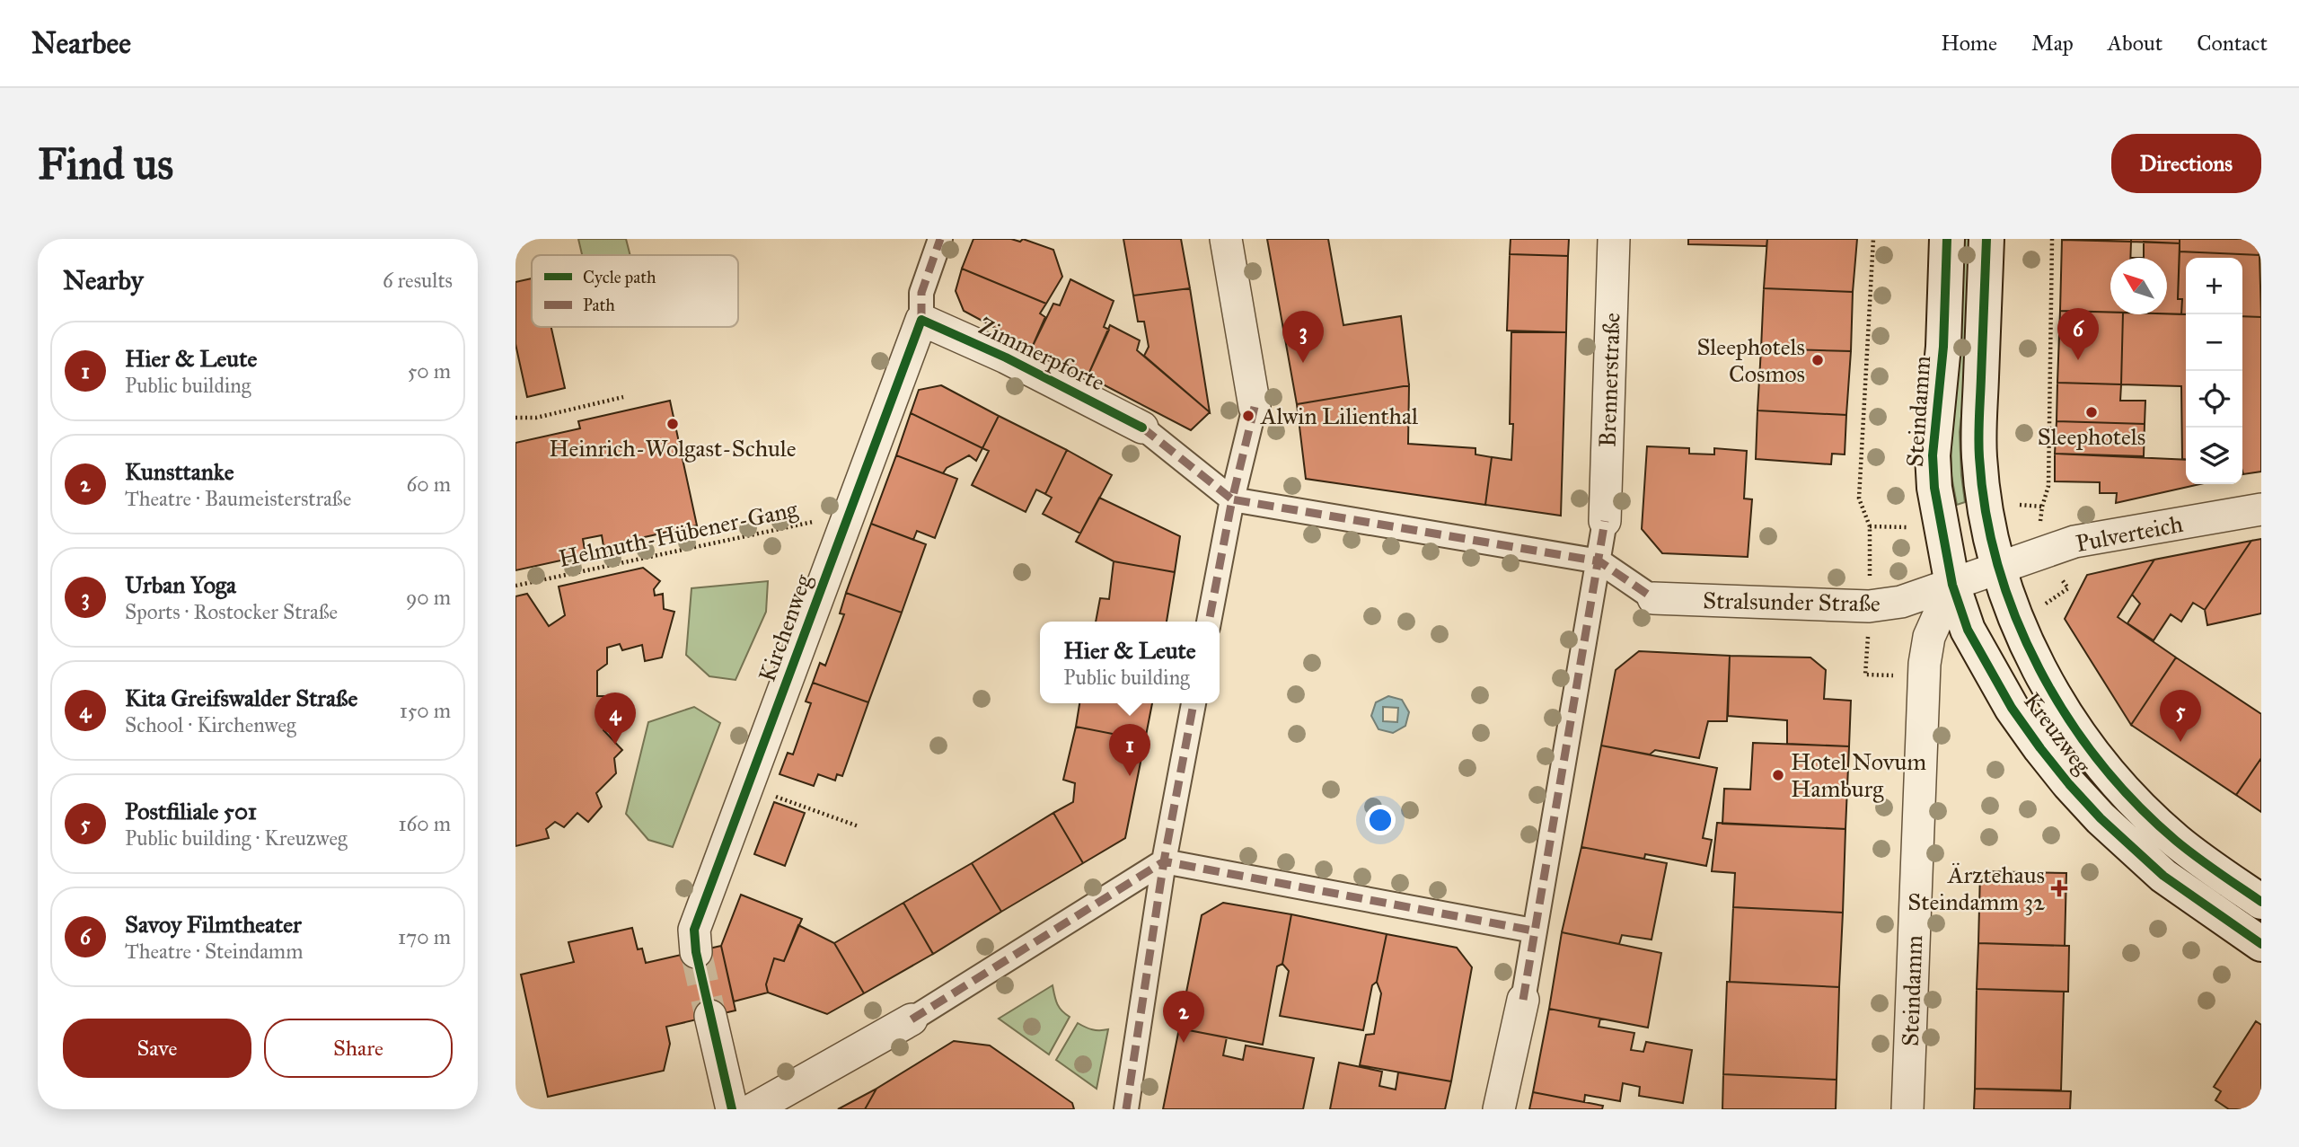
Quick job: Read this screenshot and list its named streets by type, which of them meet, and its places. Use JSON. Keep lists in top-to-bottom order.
{
  "streets": {
    "main road": ["Steindamm", "Kreuzweg"],
    "street": [
      "Zimmerpforte",
      "Brennerstraße",
      "Pulverteich",
      "Stralsunder Straße",
      "Kirchenweg"
    ],
    "path": ["Helmuth-Hübener-Gang"]
  },
  "crossings": [
    ["Zimmerpforte", "Kirchenweg"],
    ["Steindamm", "Stralsunder Straße"],
    ["Steindamm", "Kreuzweg"],
    ["Helmuth-Hübener-Gang", "Kirchenweg"],
    ["Pulverteich", "Stralsunder Straße"],
    ["Pulverteich", "Kreuzweg"],
    ["Stralsunder Straße", "Kreuzweg"]
  ],
  "places": {
    "other": [
      "Sleephotels Cosmos",
      "Sleephotels",
      "Alwin Lilienthal",
      "Heinrich-Wolgast-Schule",
      "Hotel Novum Hamburg"
    ],
    "health": ["Ärztehaus Steindamm 32"]
  },
  "legend": ["Cycle path", "Path"],
  "north": "top left",
  "page": {
    "header": "Nearbee",
    "nav": [
      "Home",
      "Map",
      "About",
      "Contact"
    ],
    "buttons": [
      "Directions",
      ["Save", "Share"]
    ],
    "title": "Find us",
    "heading": ["Nearby", "6 results"],
    "map_buttons": ["+", "−"],
    "pins": [
      "6",
      "3",
      "5",
      "4",
      "1",
      "2"
    ],
    "list": [
      {
        "mark": "1",
        "name": "Hier & Leute",
        "note": "Public building",
        "value": "50 m"
      },
      {
        "mark": "2",
        "name": "Kunsttanke",
        "note": "Theatre · Baumeisterstraße",
        "value": "60 m"
      },
      {
        "mark": "3",
        "name": "Urban Yoga",
        "note": "Sports · Rostocker Straße",
        "value": "90 m"
      },
      {
        "mark": "4",
        "name": "Kita Greifswalder Straße",
        "note": "School · Kirchenweg",
        "value": "150 m"
      },
      {
        "mark": "5",
        "name": "Postfiliale 501",
        "note": "Public building · Kreuzweg",
        "value": "160 m"
      },
      {
        "mark": "6",
        "name": "Savoy Filmtheater",
        "note": "Theatre · Steindamm",
        "value": "170 m"
      }
    ],
    "popup": ["Hier & Leute", "Public building"]
  }
}
